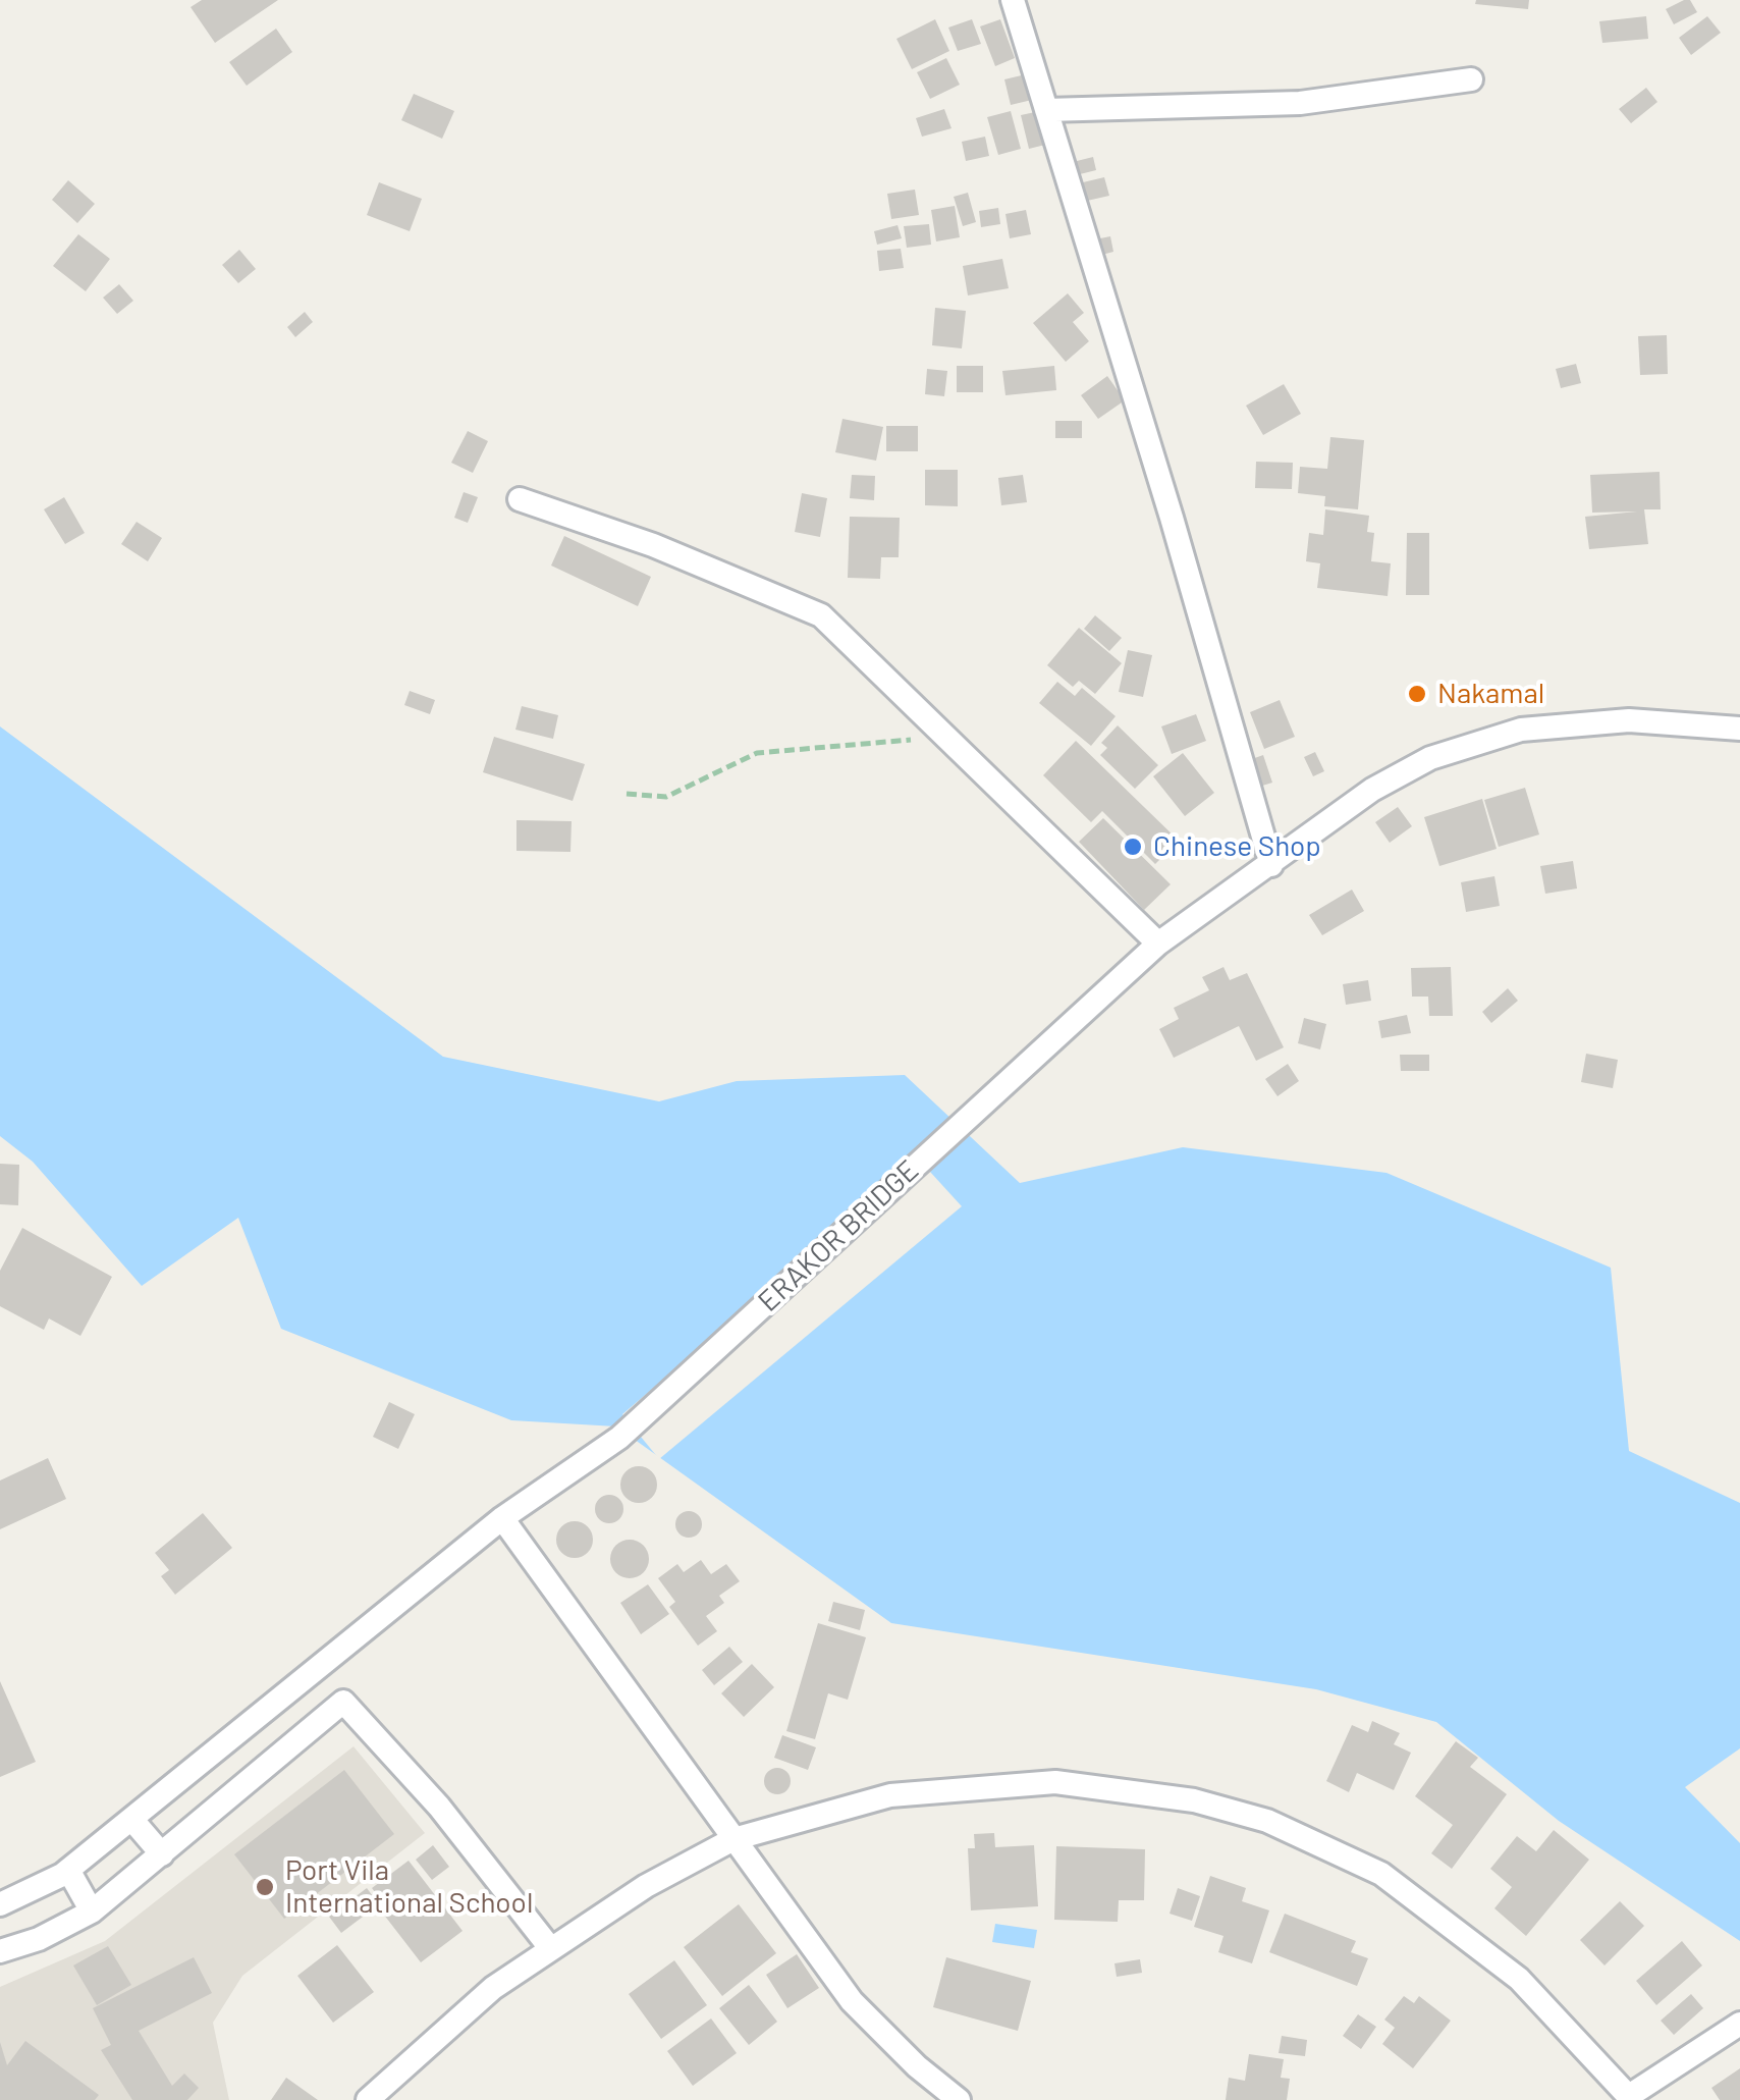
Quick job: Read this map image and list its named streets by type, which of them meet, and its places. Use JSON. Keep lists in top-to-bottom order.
{
  "streets": {
    "street": ["ERAKOR BRIDGE"]
  },
  "places": ["Nakamal", "Chinese Shop", "Port Vila International School"]
}
